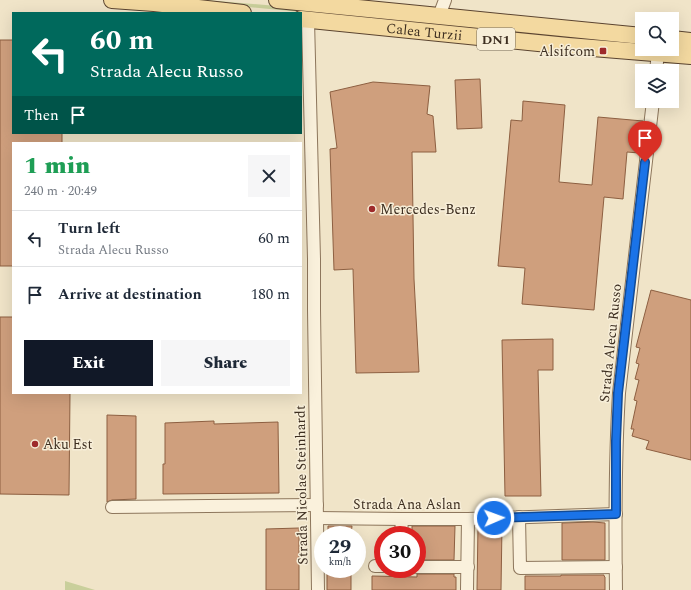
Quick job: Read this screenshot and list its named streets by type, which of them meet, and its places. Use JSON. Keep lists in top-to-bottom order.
{
  "streets": {
    "main road": ["Calea Turzii", "DN1"],
    "street": ["Strada Alecu Russo", "Strada Nicolae Steinhardt", "Strada Ana Aslan"]
  },
  "crossings": [
    ["Calea Turzii", "Strada Nicolae Steinhardt"],
    ["Strada Alecu Russo", "Strada Ana Aslan"],
    ["Strada Nicolae Steinhardt", "Strada Ana Aslan"]
  ],
  "places": {
    "transit": ["Alsifcom"],
    "other": ["Mercedes-Benz", "Aku Est"]
  },
  "page": {
    "turn": ["60 m", "Strada Alecu Russo"],
    "then": "Then",
    "heading": ["1 min", "240 m · 20:49"],
    "list": [
      {
        "name": "Turn left",
        "note": "Strada Alecu Russo",
        "value": "60 m"
      },
      {
        "name": "Arrive at destination",
        "value": "180 m"
      }
    ],
    "buttons": ["Exit", "Share"],
    "speed": "29 km/h",
    "limit": "30"
  }
}
